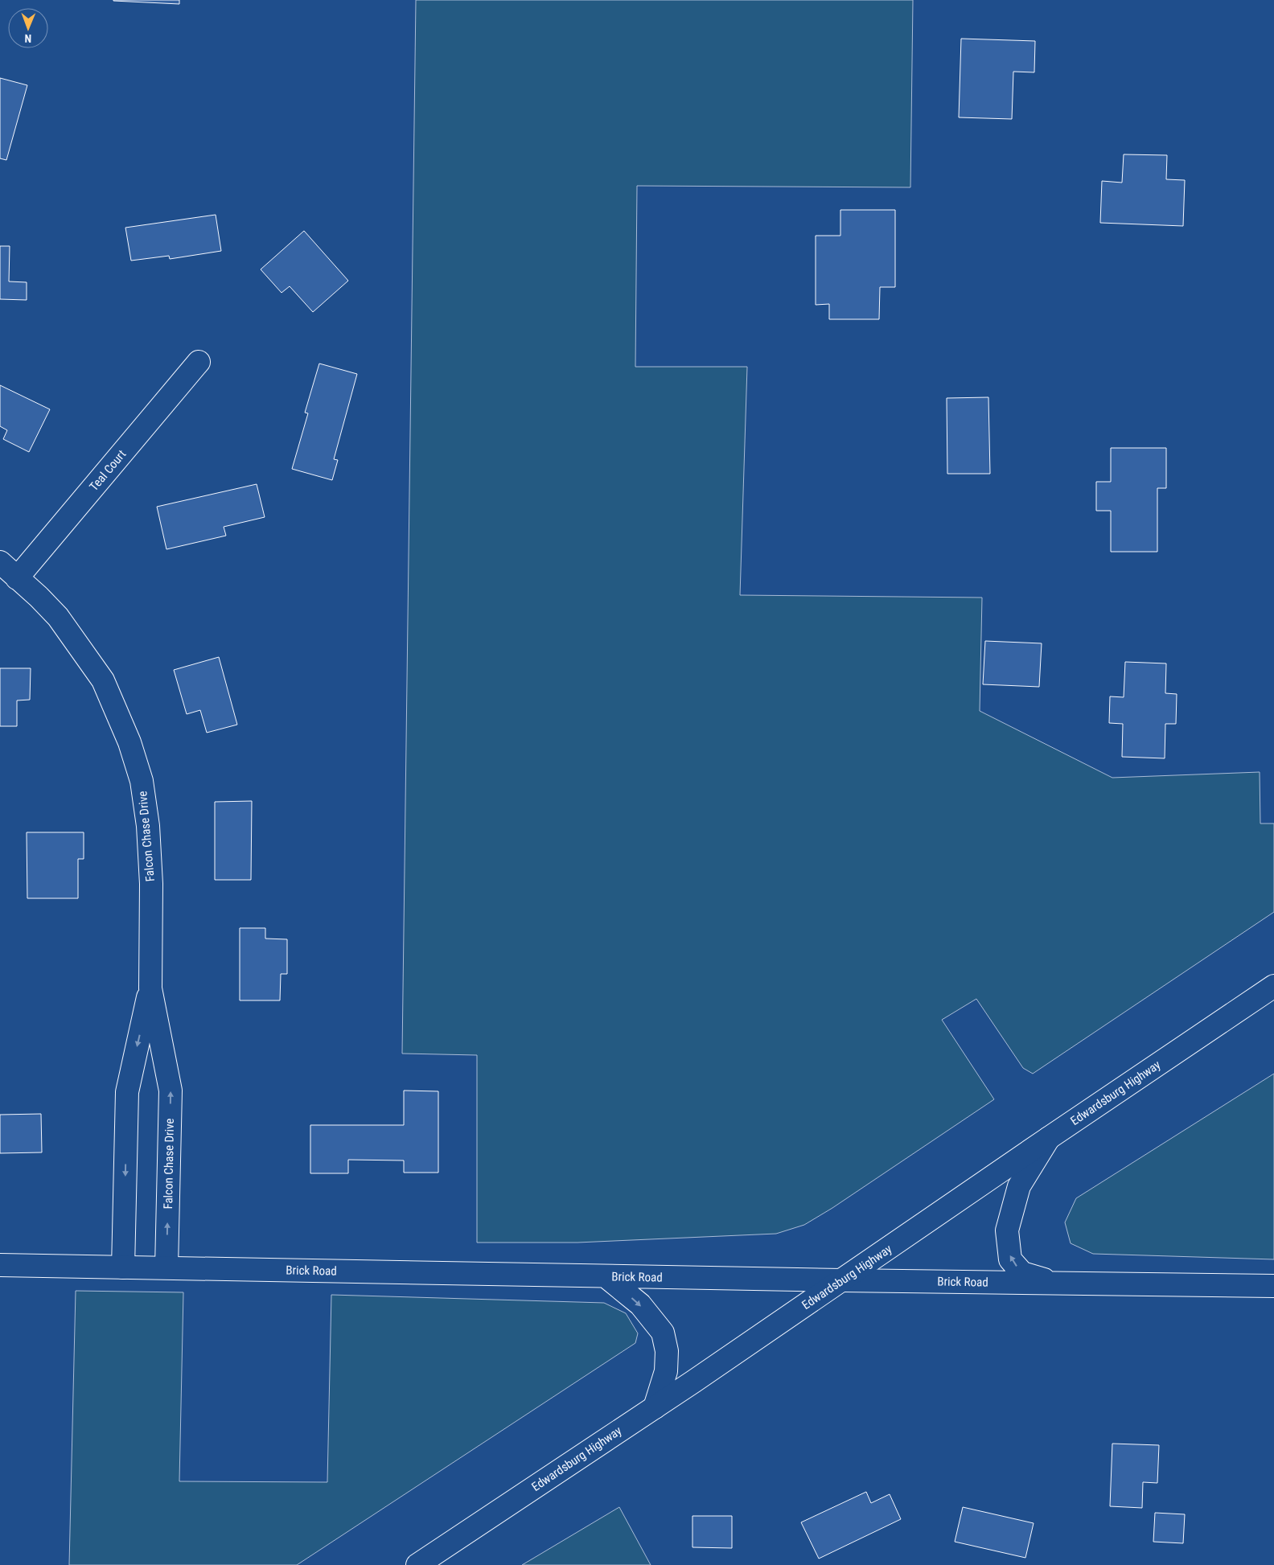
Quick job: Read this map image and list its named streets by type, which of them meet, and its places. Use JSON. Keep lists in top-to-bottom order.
{
  "streets": {
    "street": [
      "Teal Court",
      "Falcon Chase Drive",
      "Edwardsburg Highway",
      "Brick Road"
    ]
  },
  "crossings": [
    ["Teal Court", "Falcon Chase Drive"],
    ["Falcon Chase Drive", "Brick Road"],
    ["Edwardsburg Highway", "Brick Road"]
  ],
  "north": "bottom"
}
